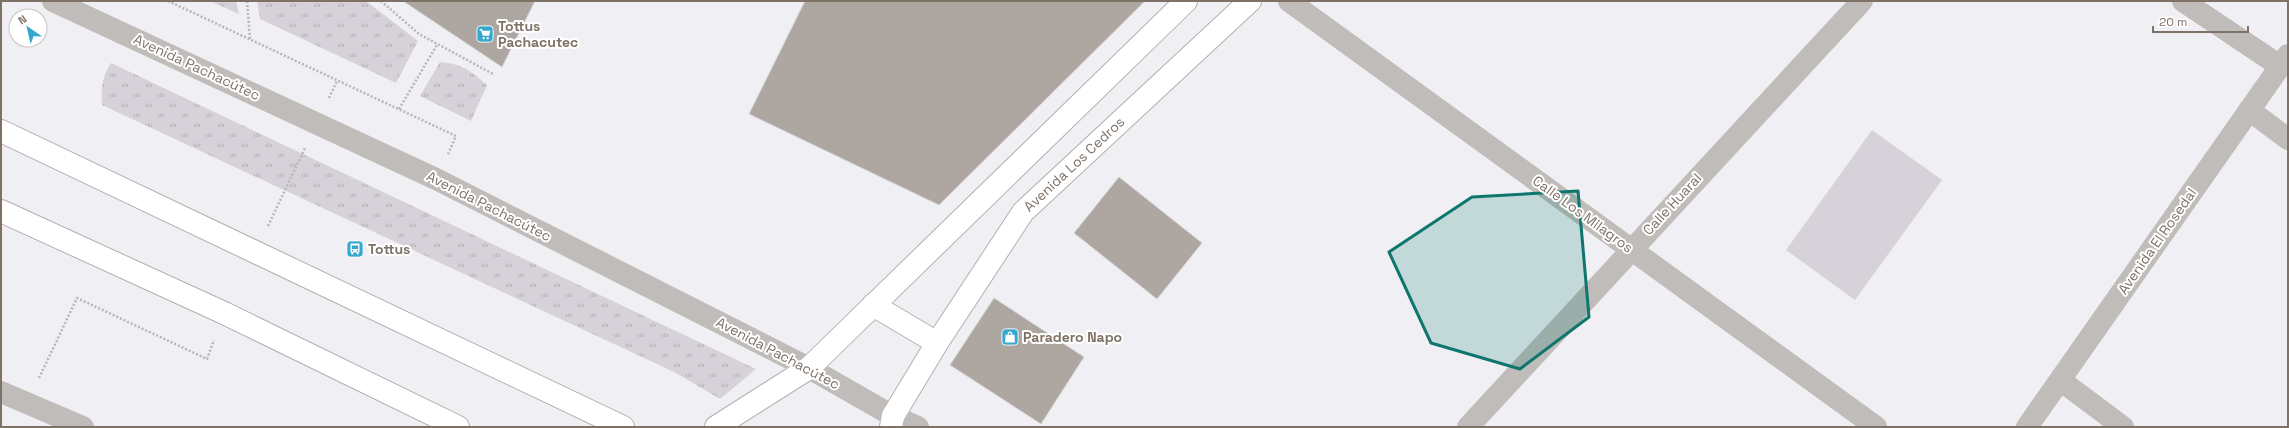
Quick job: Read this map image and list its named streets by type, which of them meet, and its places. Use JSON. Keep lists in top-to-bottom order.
{
  "streets": {
    "main road": ["Avenida Los Cedros"],
    "street": [
      "Avenida Pachacútec",
      "Calle Huaral",
      "Calle Los Milagros",
      "Avenida El Rosedal"
    ]
  },
  "crossings": [
    ["Avenida Pachacútec", "Avenida Los Cedros"],
    ["Calle Huaral", "Calle Los Milagros"]
  ],
  "places": {
    "supermarket": ["Tottus Pachacutec"],
    "bus stop": ["Tottus"],
    "shop": ["Paradero Napo"]
  },
  "scale_bar": "20 m",
  "north": "top left"
}
